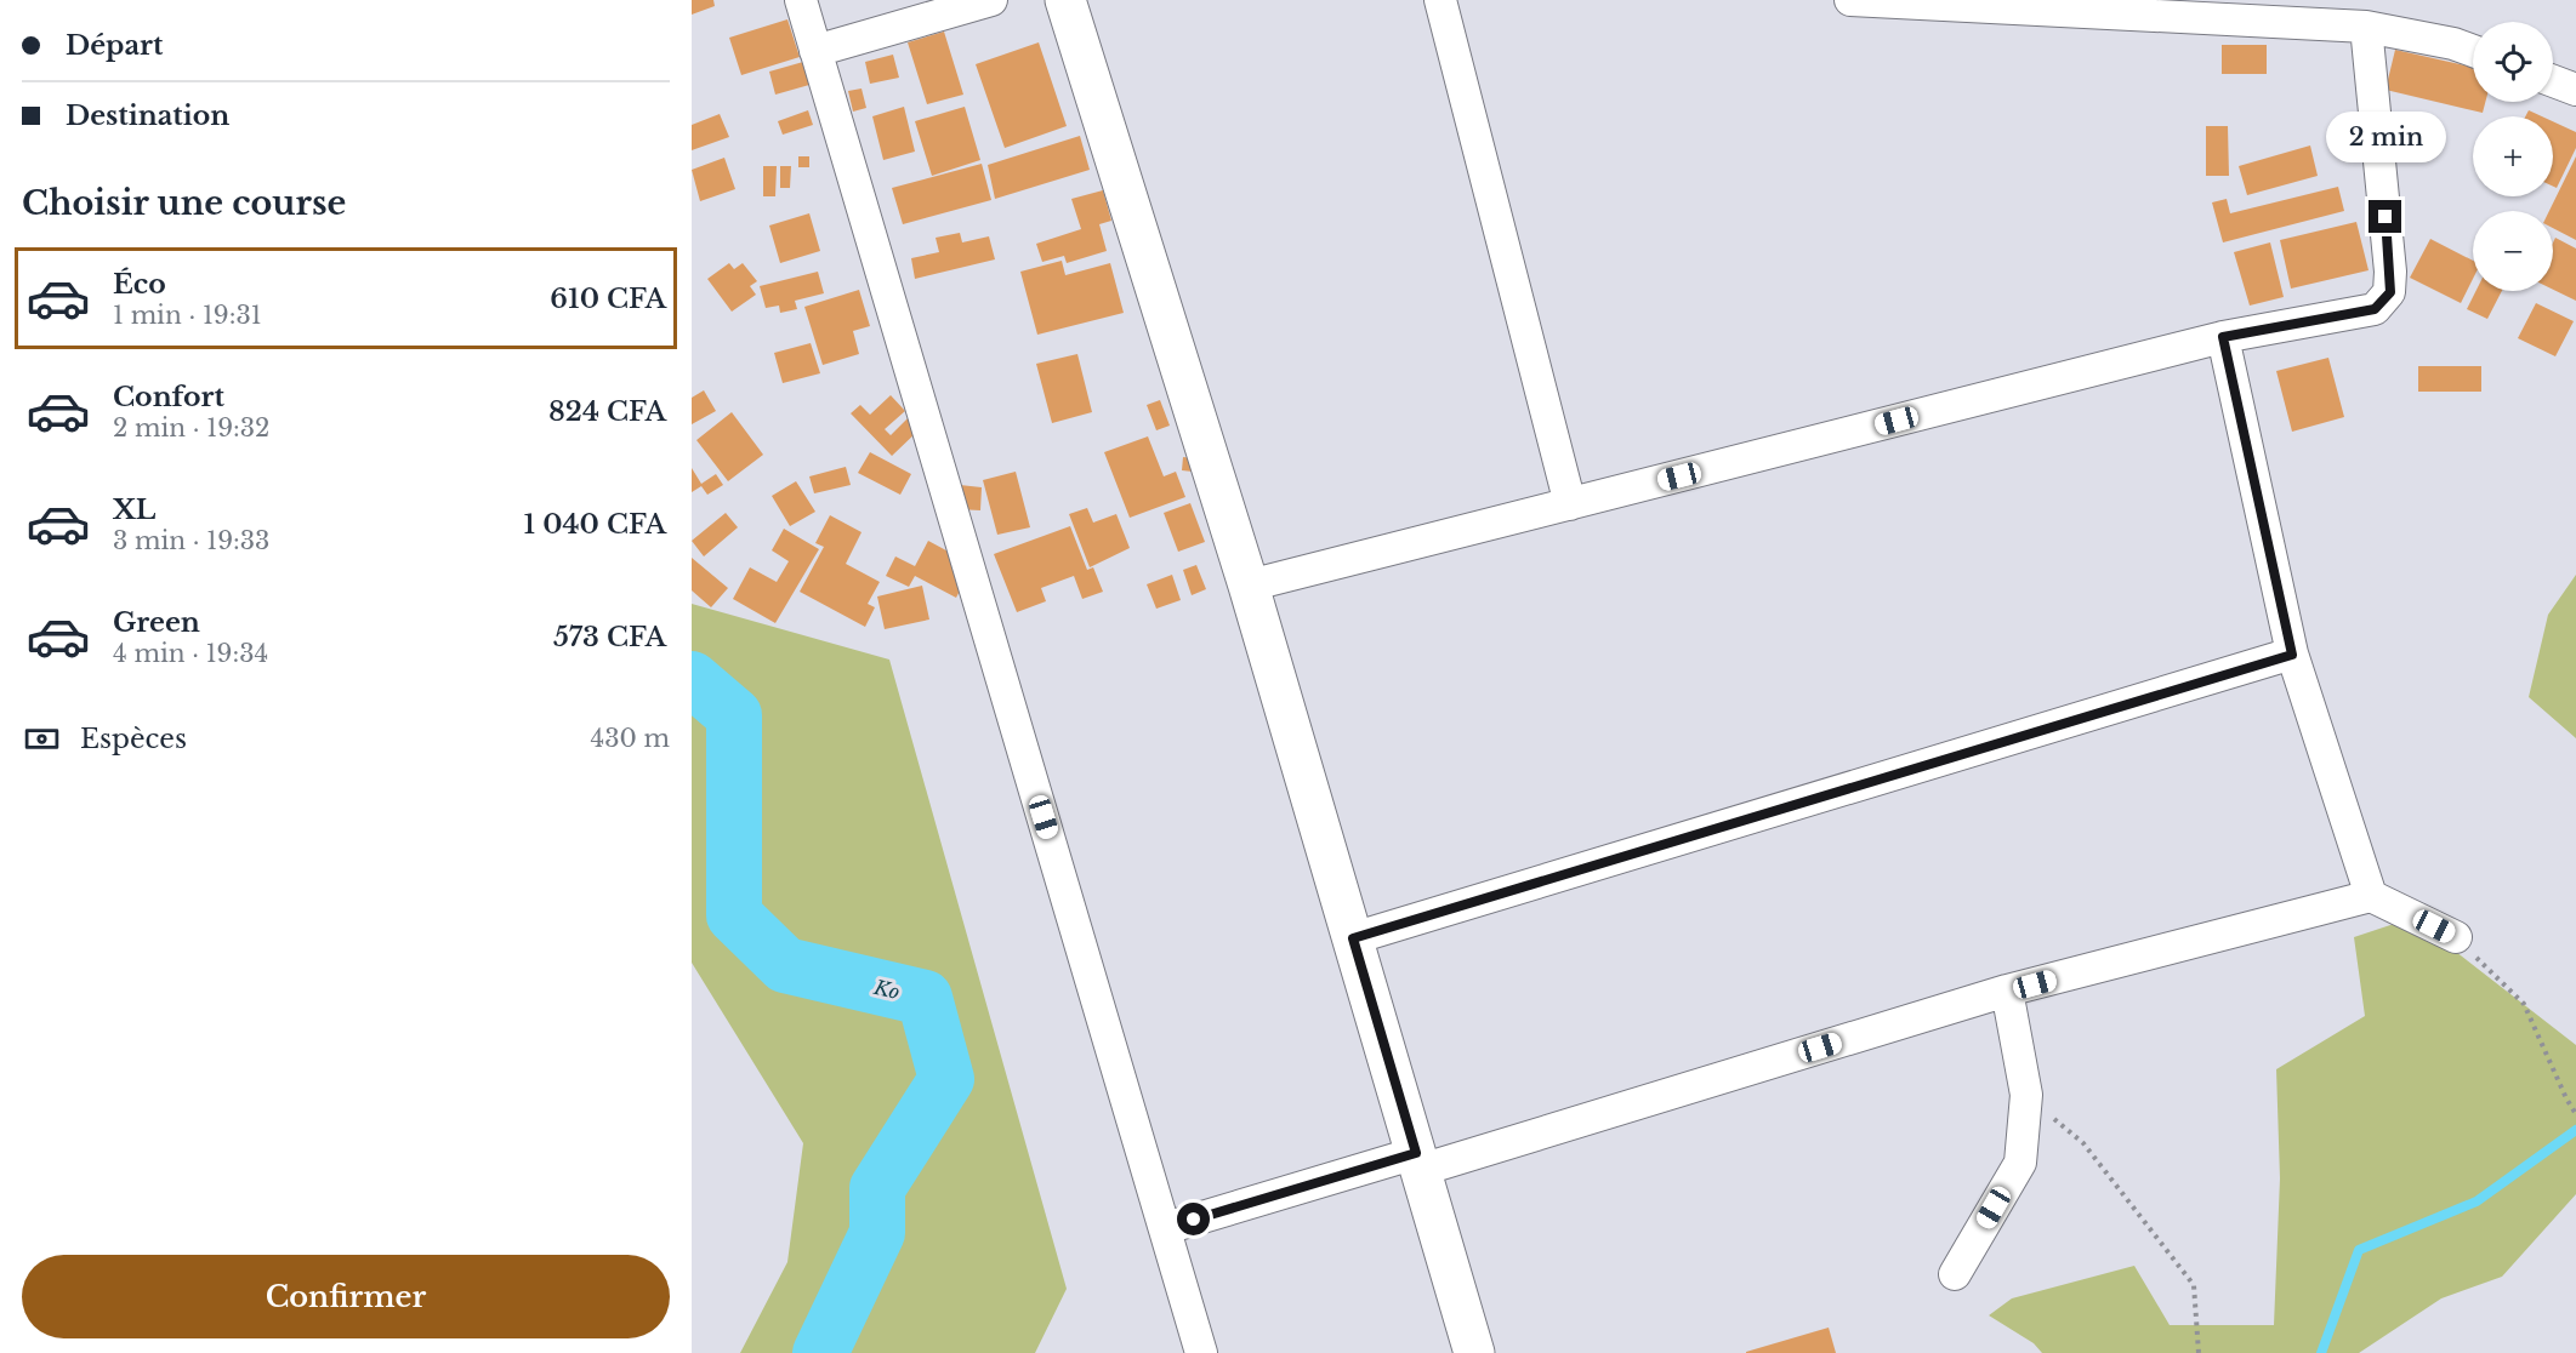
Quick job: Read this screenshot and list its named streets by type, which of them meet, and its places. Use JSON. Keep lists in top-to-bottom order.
{
  "water": ["Ko"],
  "page": {
    "banner": ["Départ", "Destination"],
    "map_buttons": ["+", "−"],
    "bubble": "2 min",
    "heading": "Choisir une course",
    "list": [
      {
        "name": "Éco",
        "note": "1 min · 19:31",
        "value": "610 CFA"
      },
      {
        "name": "Confort",
        "note": "2 min · 19:32",
        "value": "824 CFA"
      },
      {
        "name": "XL",
        "note": "3 min · 19:33",
        "value": "1 040 CFA"
      },
      {
        "name": "Green",
        "note": "4 min · 19:34",
        "value": "573 CFA"
      }
    ],
    "pay": ["Espèces", "430 m"],
    "buttons": "Confirmer"
  }
}
